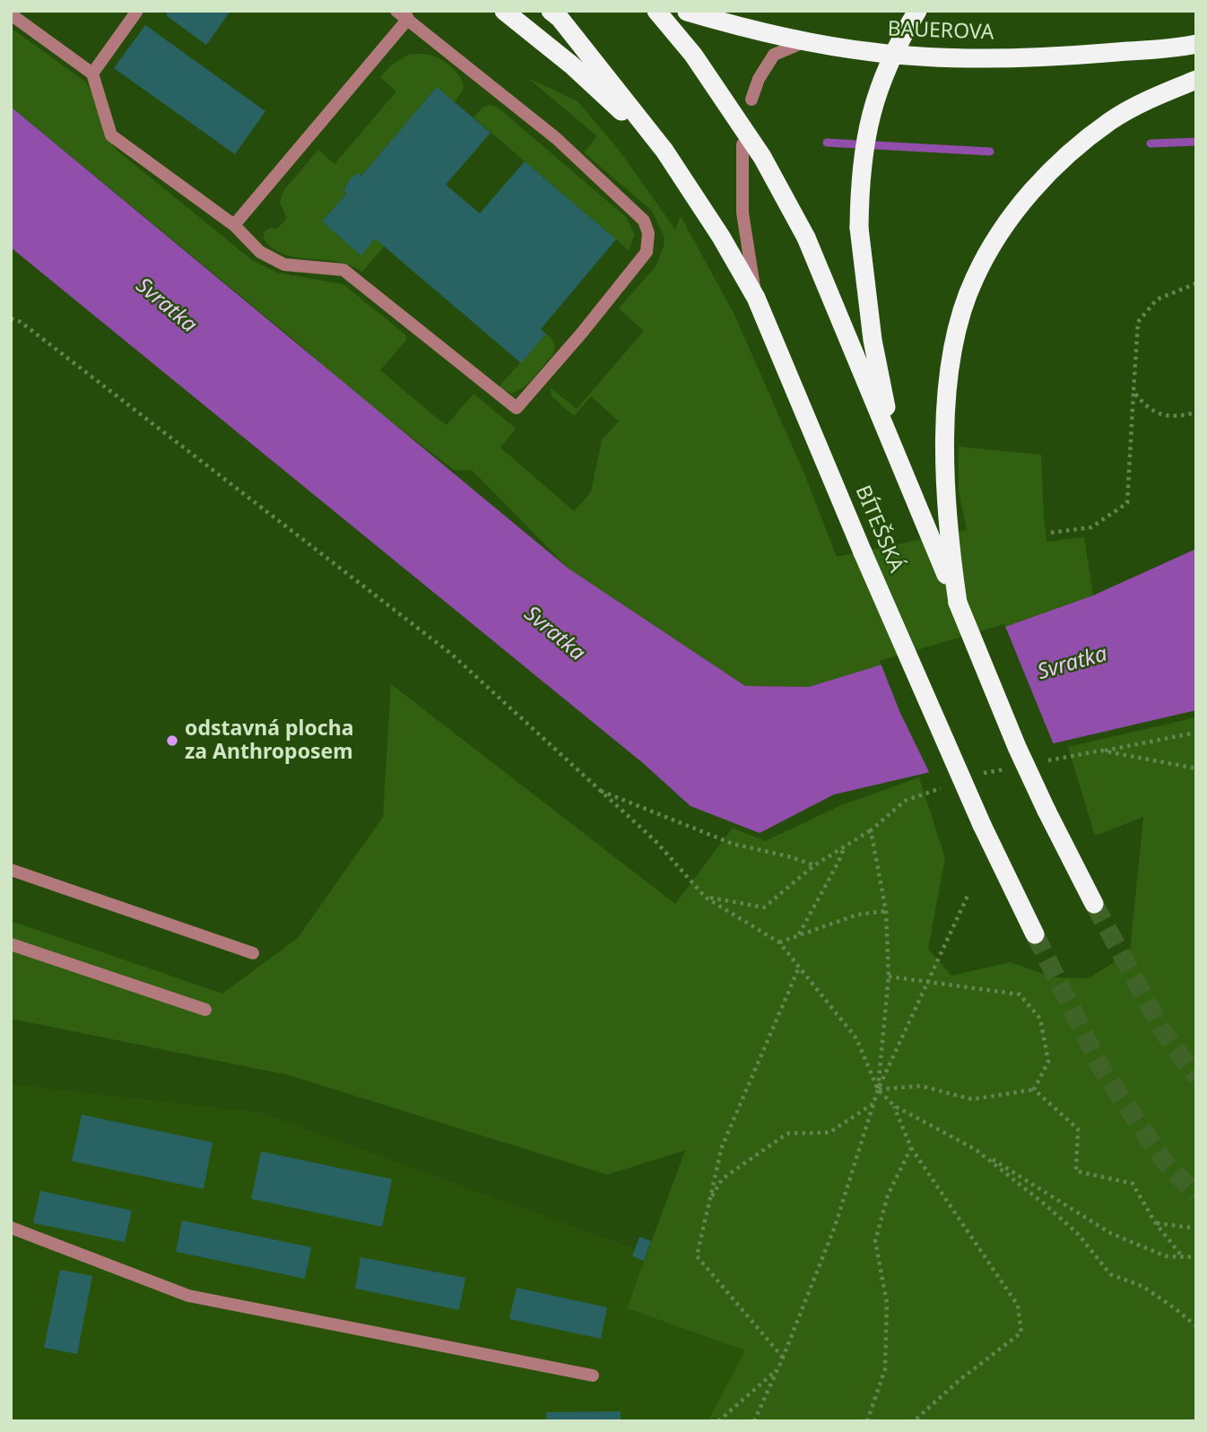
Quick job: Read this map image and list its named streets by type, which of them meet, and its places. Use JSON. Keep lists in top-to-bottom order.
{
  "streets": {
    "highway": ["BAUEROVA", "BÍTEŠSKÁ"]
  },
  "water": ["Svratka"],
  "places": ["odstavná plocha za Anthroposem"]
}
